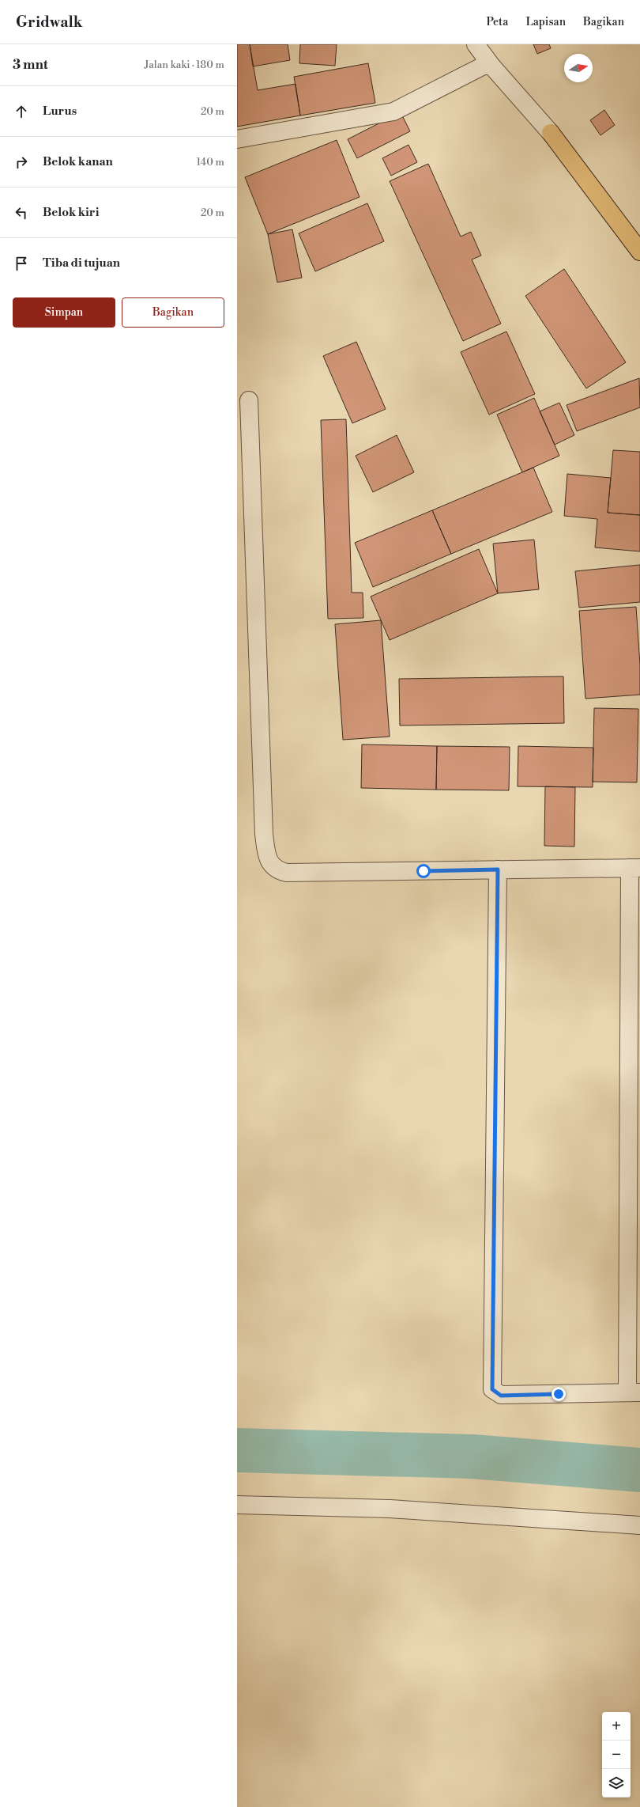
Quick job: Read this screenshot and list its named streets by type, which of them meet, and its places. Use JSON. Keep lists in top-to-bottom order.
{
  "north": "right",
  "page": {
    "header": "Gridwalk",
    "nav": ["Peta", "Lapisan", "Bagikan"],
    "heading": ["3 mnt", "Jalan kaki · 180 m"],
    "list": [
      ["Lurus", "20 m"],
      ["Belok kanan", "140 m"],
      ["Belok kiri", "20 m"],
      "Tiba di tujuan"
    ],
    "buttons": ["Simpan", "Bagikan"],
    "map_buttons": ["+", "−"]
  }
}
